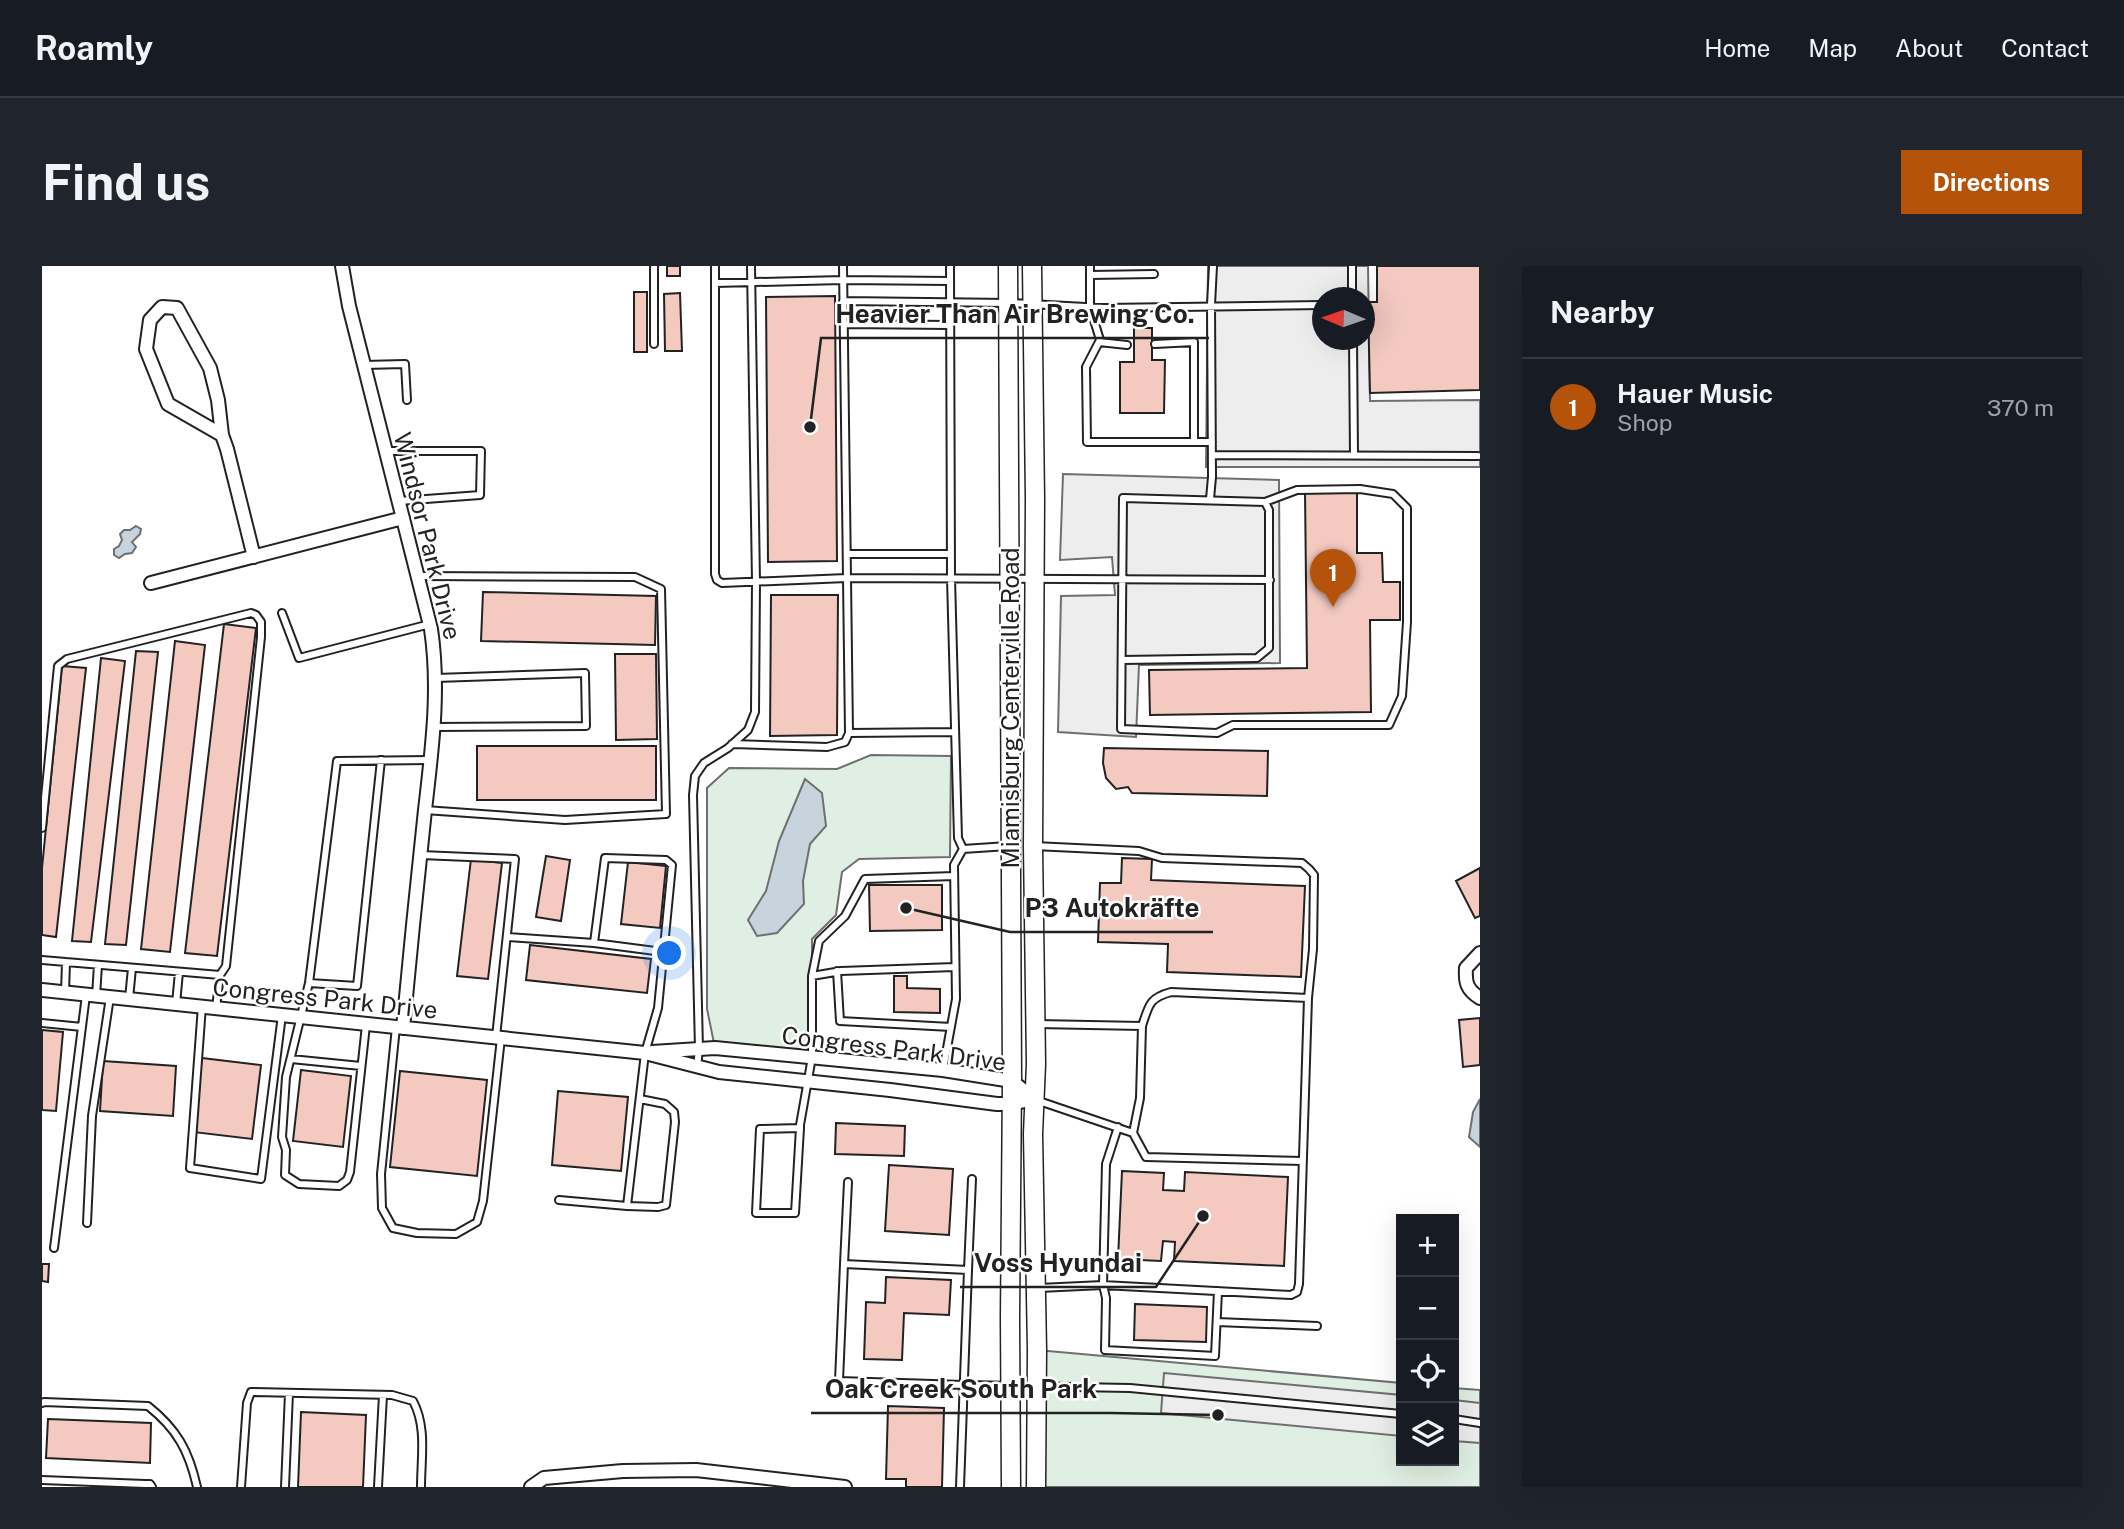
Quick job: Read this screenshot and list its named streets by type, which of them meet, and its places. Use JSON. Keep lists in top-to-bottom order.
{
  "streets": {
    "main road": ["Miamisburg Centerville Road"],
    "street": ["Windsor Park Drive", "Congress Park Drive"]
  },
  "crossings": [
    ["Windsor Park Drive", "Congress Park Drive"],
    ["Miamisburg Centerville Road", "Congress Park Drive"]
  ],
  "places": [
    "Heavier Than Air Brewing Co.",
    "P3 Autokräfte",
    "Voss Hyundai",
    "Oak Creek South Park"
  ],
  "north": "left",
  "page": {
    "header": "Roamly",
    "nav": [
      "Home",
      "Map",
      "About",
      "Contact"
    ],
    "buttons": "Directions",
    "title": "Find us",
    "heading": "Nearby",
    "list": [
      {
        "mark": "1",
        "name": "Hauer Music",
        "note": "Shop",
        "value": "370 m"
      }
    ],
    "pins": "1",
    "map_buttons": ["+", "−"]
  }
}
